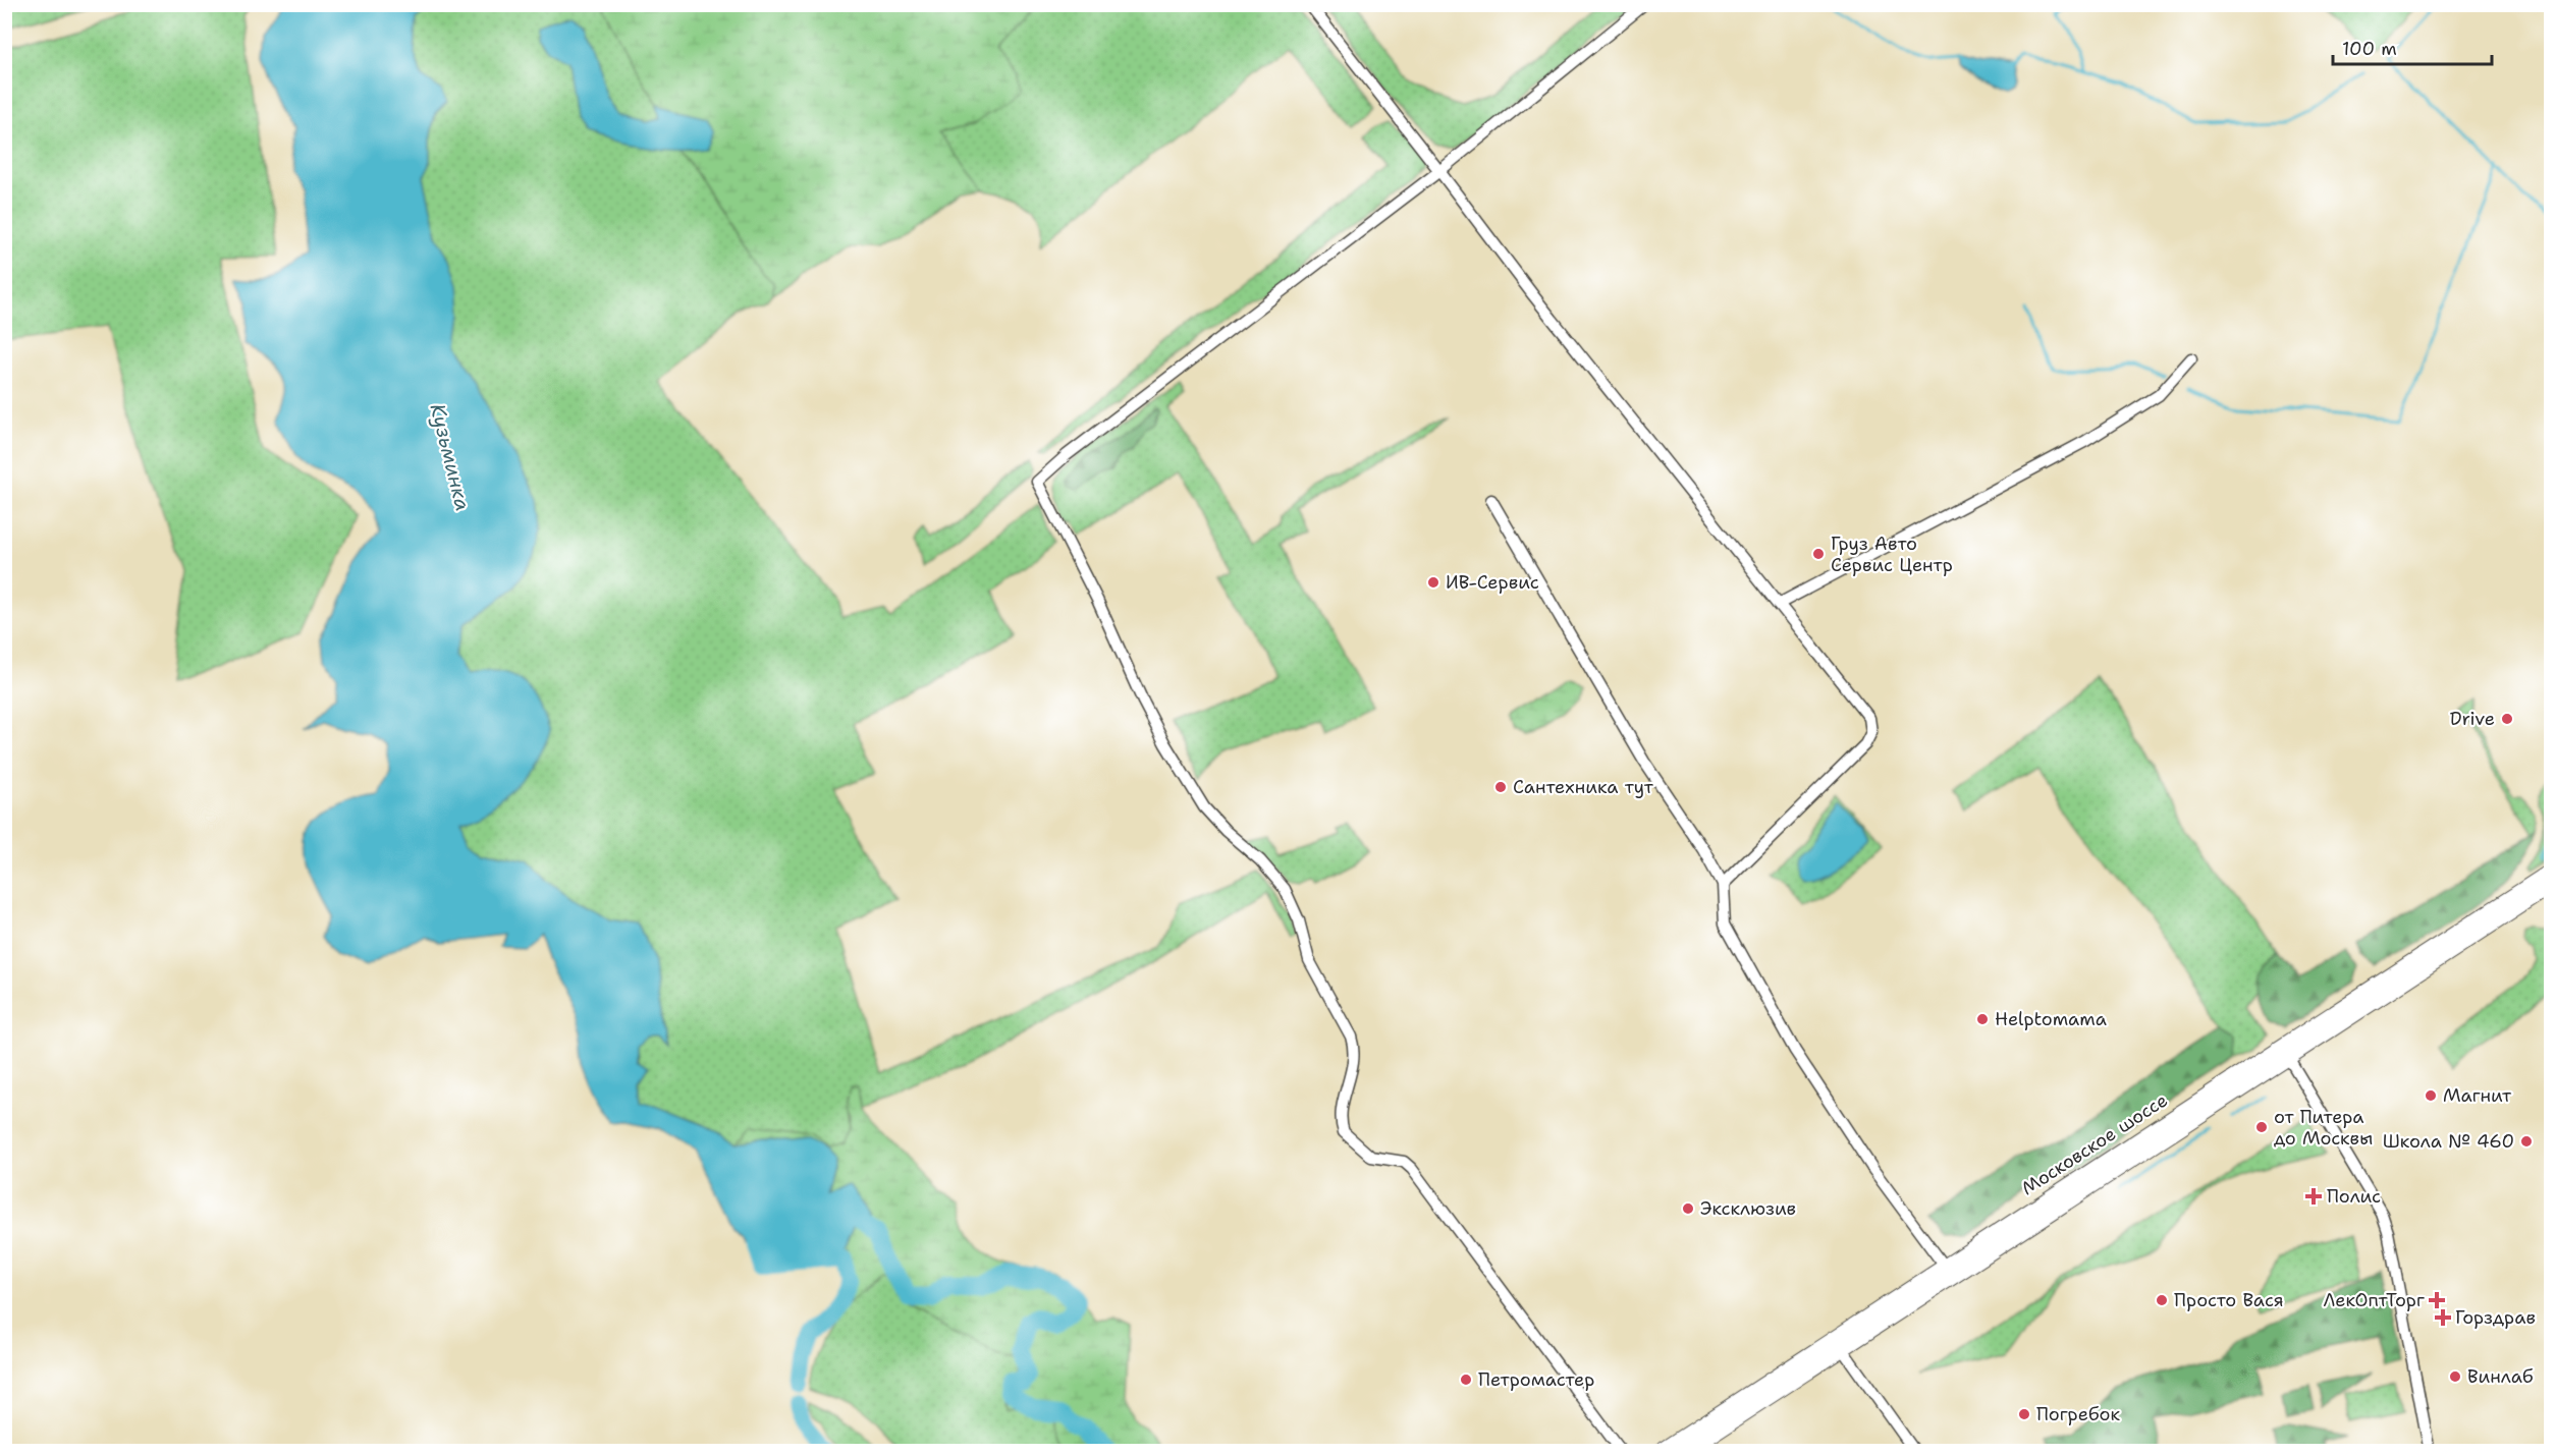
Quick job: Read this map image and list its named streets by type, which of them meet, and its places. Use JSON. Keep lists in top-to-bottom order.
{
  "streets": {
    "highway": ["Московское шоссе"]
  },
  "water": ["Кузьминка"],
  "places": {
    "other": [
      "Груз Авто Сервис Центр",
      "ИВ-Сервис",
      "Drive",
      "Сантехника тут",
      "Helptomama",
      "Магнит",
      "от Питера до Москвы",
      "Школа № 460",
      "Эксклюзив",
      "Просто Вася",
      "Винлаб",
      "Петромастер",
      "Погребок"
    ],
    "health": ["Полис", "ЛекОптТорг", "Горздрав"]
  },
  "scale_bar": "100 m"
}
